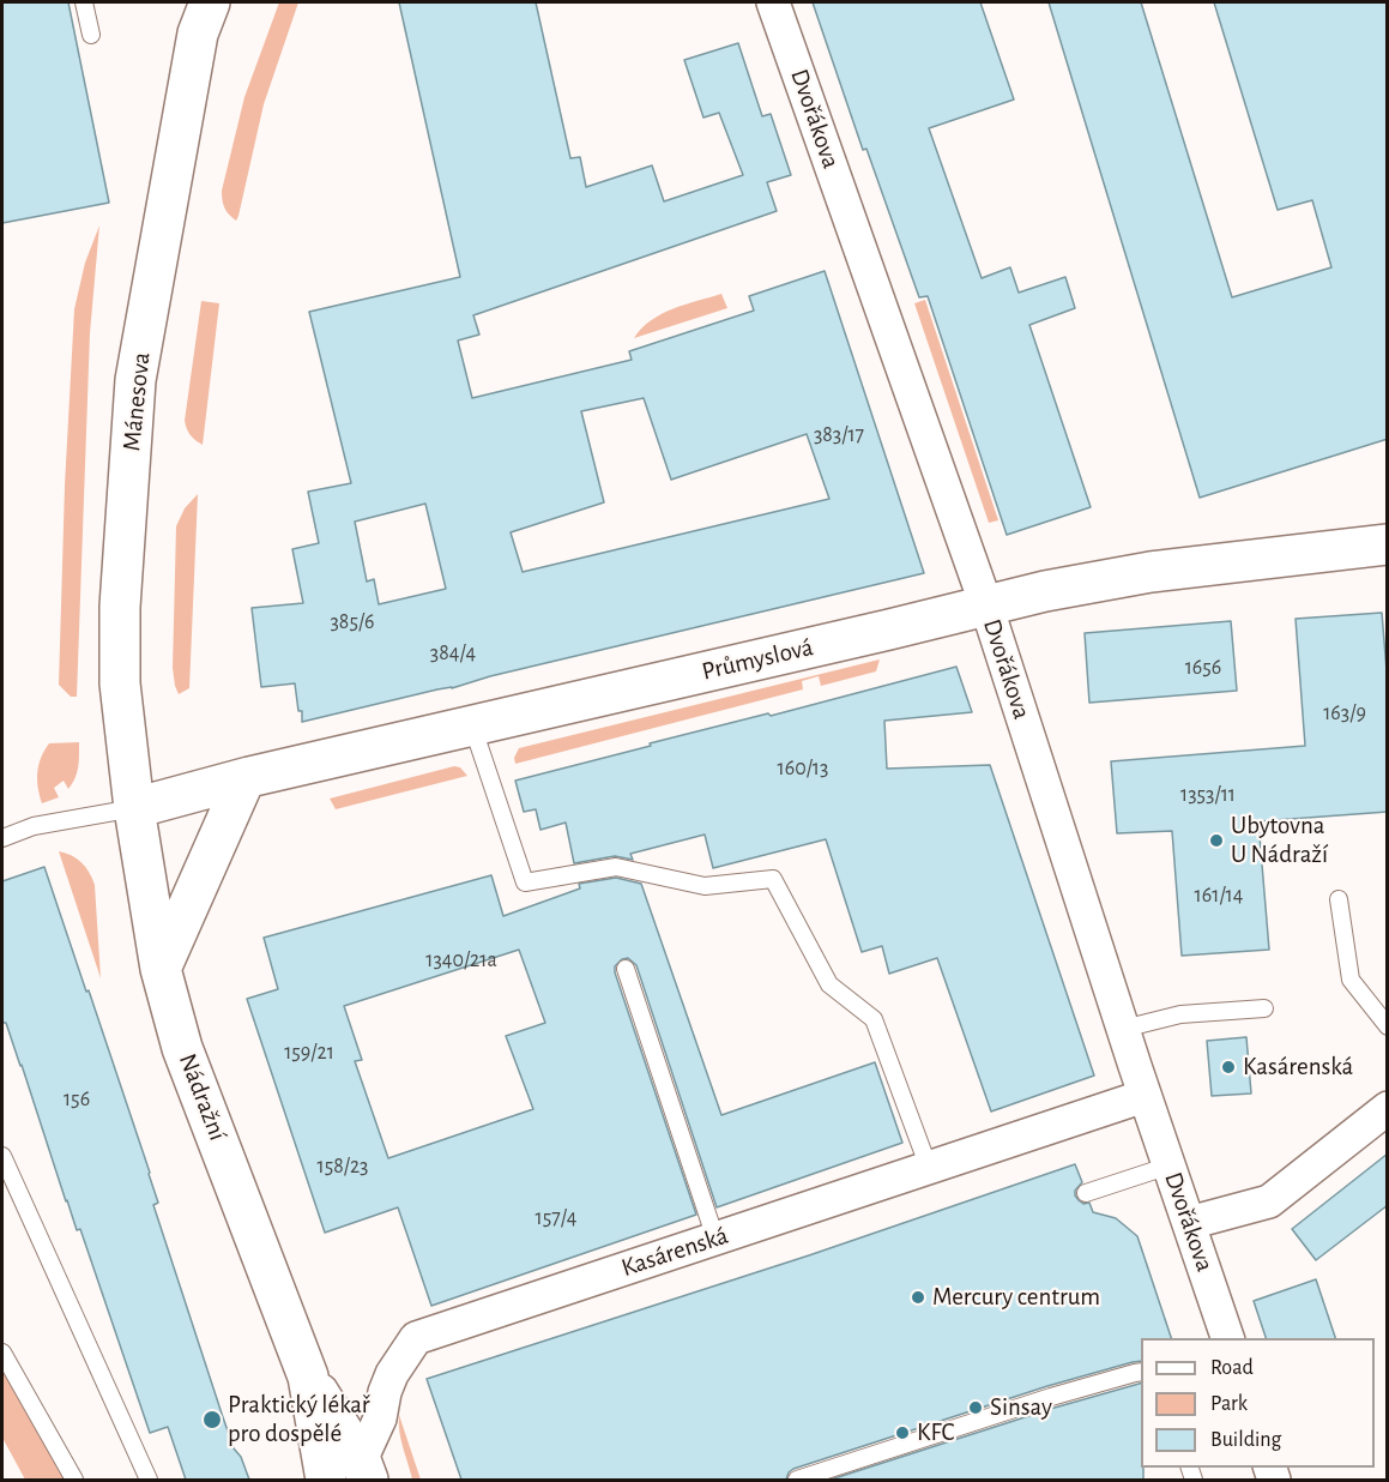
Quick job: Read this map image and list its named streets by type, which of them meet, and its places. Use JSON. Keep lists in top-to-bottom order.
{
  "streets": {
    "main road": ["Mánesova", "Průmyslová", "Nádražní"],
    "street": ["Dvořákova", "Kasárenská"]
  },
  "crossings": [
    ["Dvořákova", "Průmyslová"],
    ["Dvořákova", "Kasárenská"],
    ["Mánesova", "Průmyslová"],
    ["Mánesova", "Nádražní"],
    ["Průmyslová", "Nádražní"],
    ["Nádražní", "Kasárenská"]
  ],
  "places": [
    "Ubytovna U Nádraží",
    "Kasárenská",
    "Mercury centrum",
    "Sinsay",
    "Praktický lékař pro dospělé",
    "KFC"
  ],
  "house_numbers": [
    "383/17",
    "385/6",
    "384/4",
    "1656",
    "163/9",
    "160/13",
    "1353/11",
    "161/14",
    "1340/21a",
    "159/21",
    "156",
    "158/23",
    "157/4"
  ],
  "legend": ["Road", "Park", "Building"]
}
